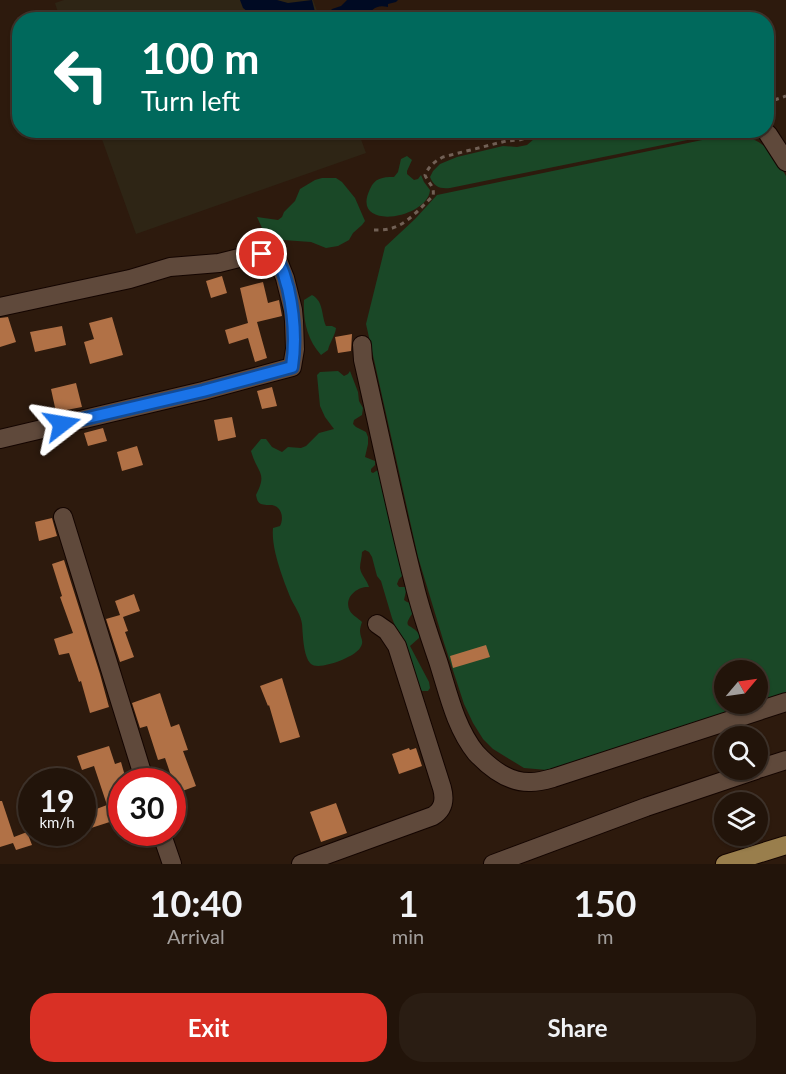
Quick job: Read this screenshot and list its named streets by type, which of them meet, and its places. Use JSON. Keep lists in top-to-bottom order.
{
  "north": "top right",
  "page": {
    "turn": ["100 m", "Turn left"],
    "speed": "19 km/h",
    "limit": "30",
    "eta": [
      "10:40",
      "Arrival",
      "1",
      "min",
      "150",
      "m"
    ],
    "buttons": ["Exit", "Share"]
  }
}
